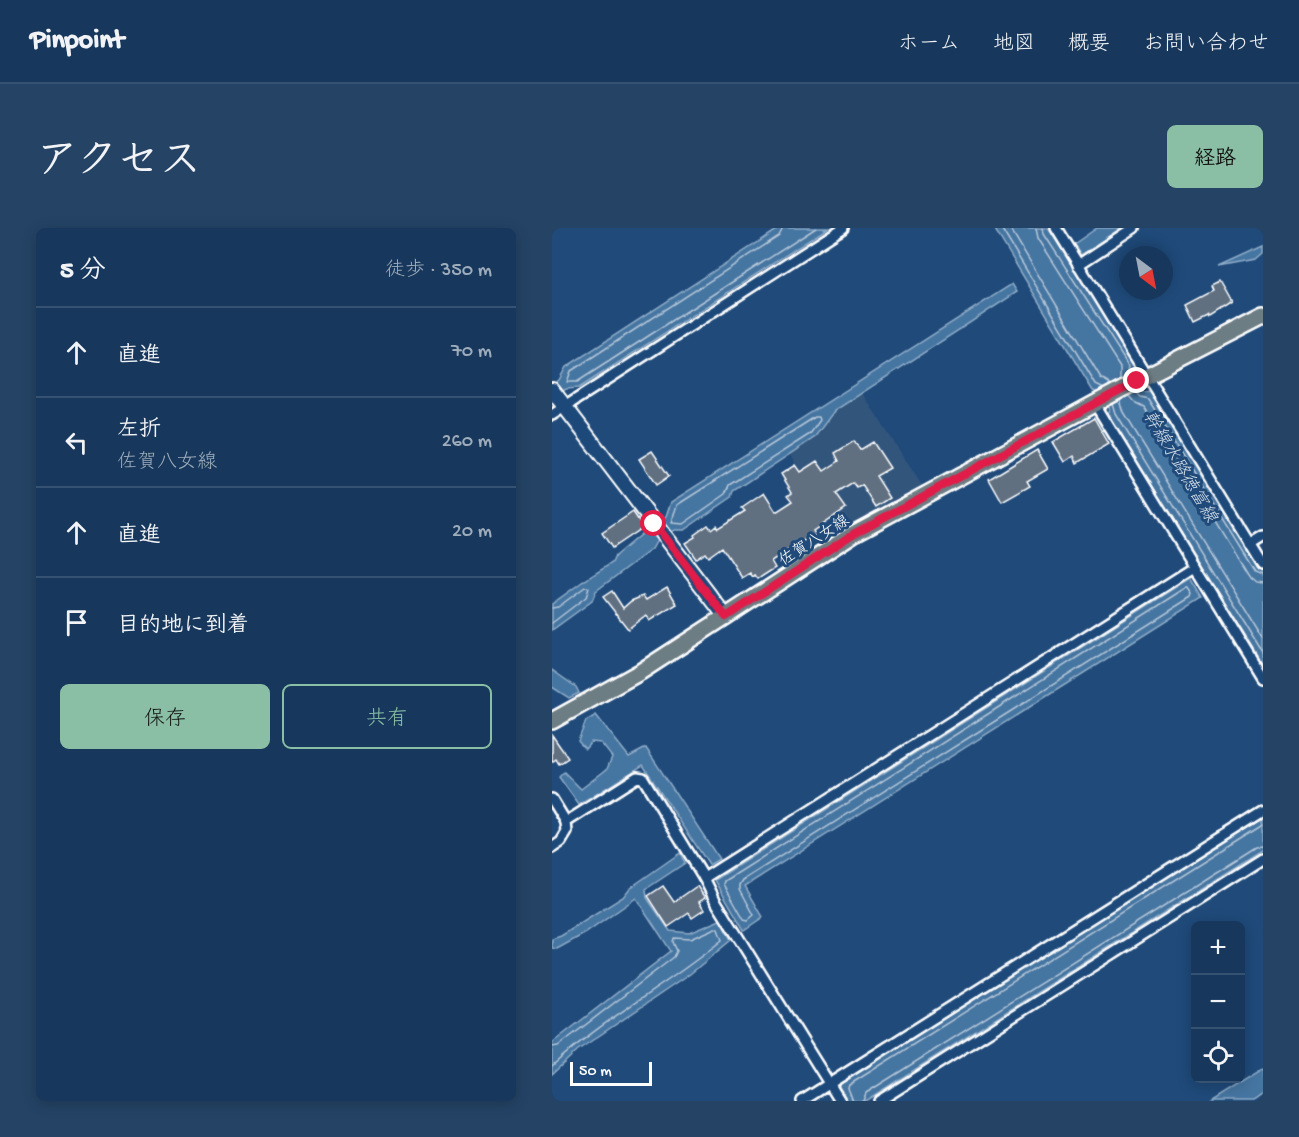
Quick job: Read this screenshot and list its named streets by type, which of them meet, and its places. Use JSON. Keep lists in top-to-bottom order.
{
  "streets": {
    "main road": ["佐賀八女線"]
  },
  "water": ["幹線水路徳富線"],
  "scale_bar": "50 m",
  "north": "bottom right",
  "page": {
    "header": "Pinpoint",
    "nav": [
      "ホーム",
      "地図",
      "概要",
      "お問い合わせ"
    ],
    "title": "アクセス",
    "buttons": [
      "経路",
      ["保存", "共有"]
    ],
    "heading": ["5 分", "徒歩 · 350 m"],
    "list": [
      ["直進", "70 m"],
      ["左折", "佐賀八女線", "260 m"],
      ["直進", "20 m"],
      "目的地に到着"
    ],
    "map_buttons": ["+", "−"],
    "scale": "50 m"
  }
}
